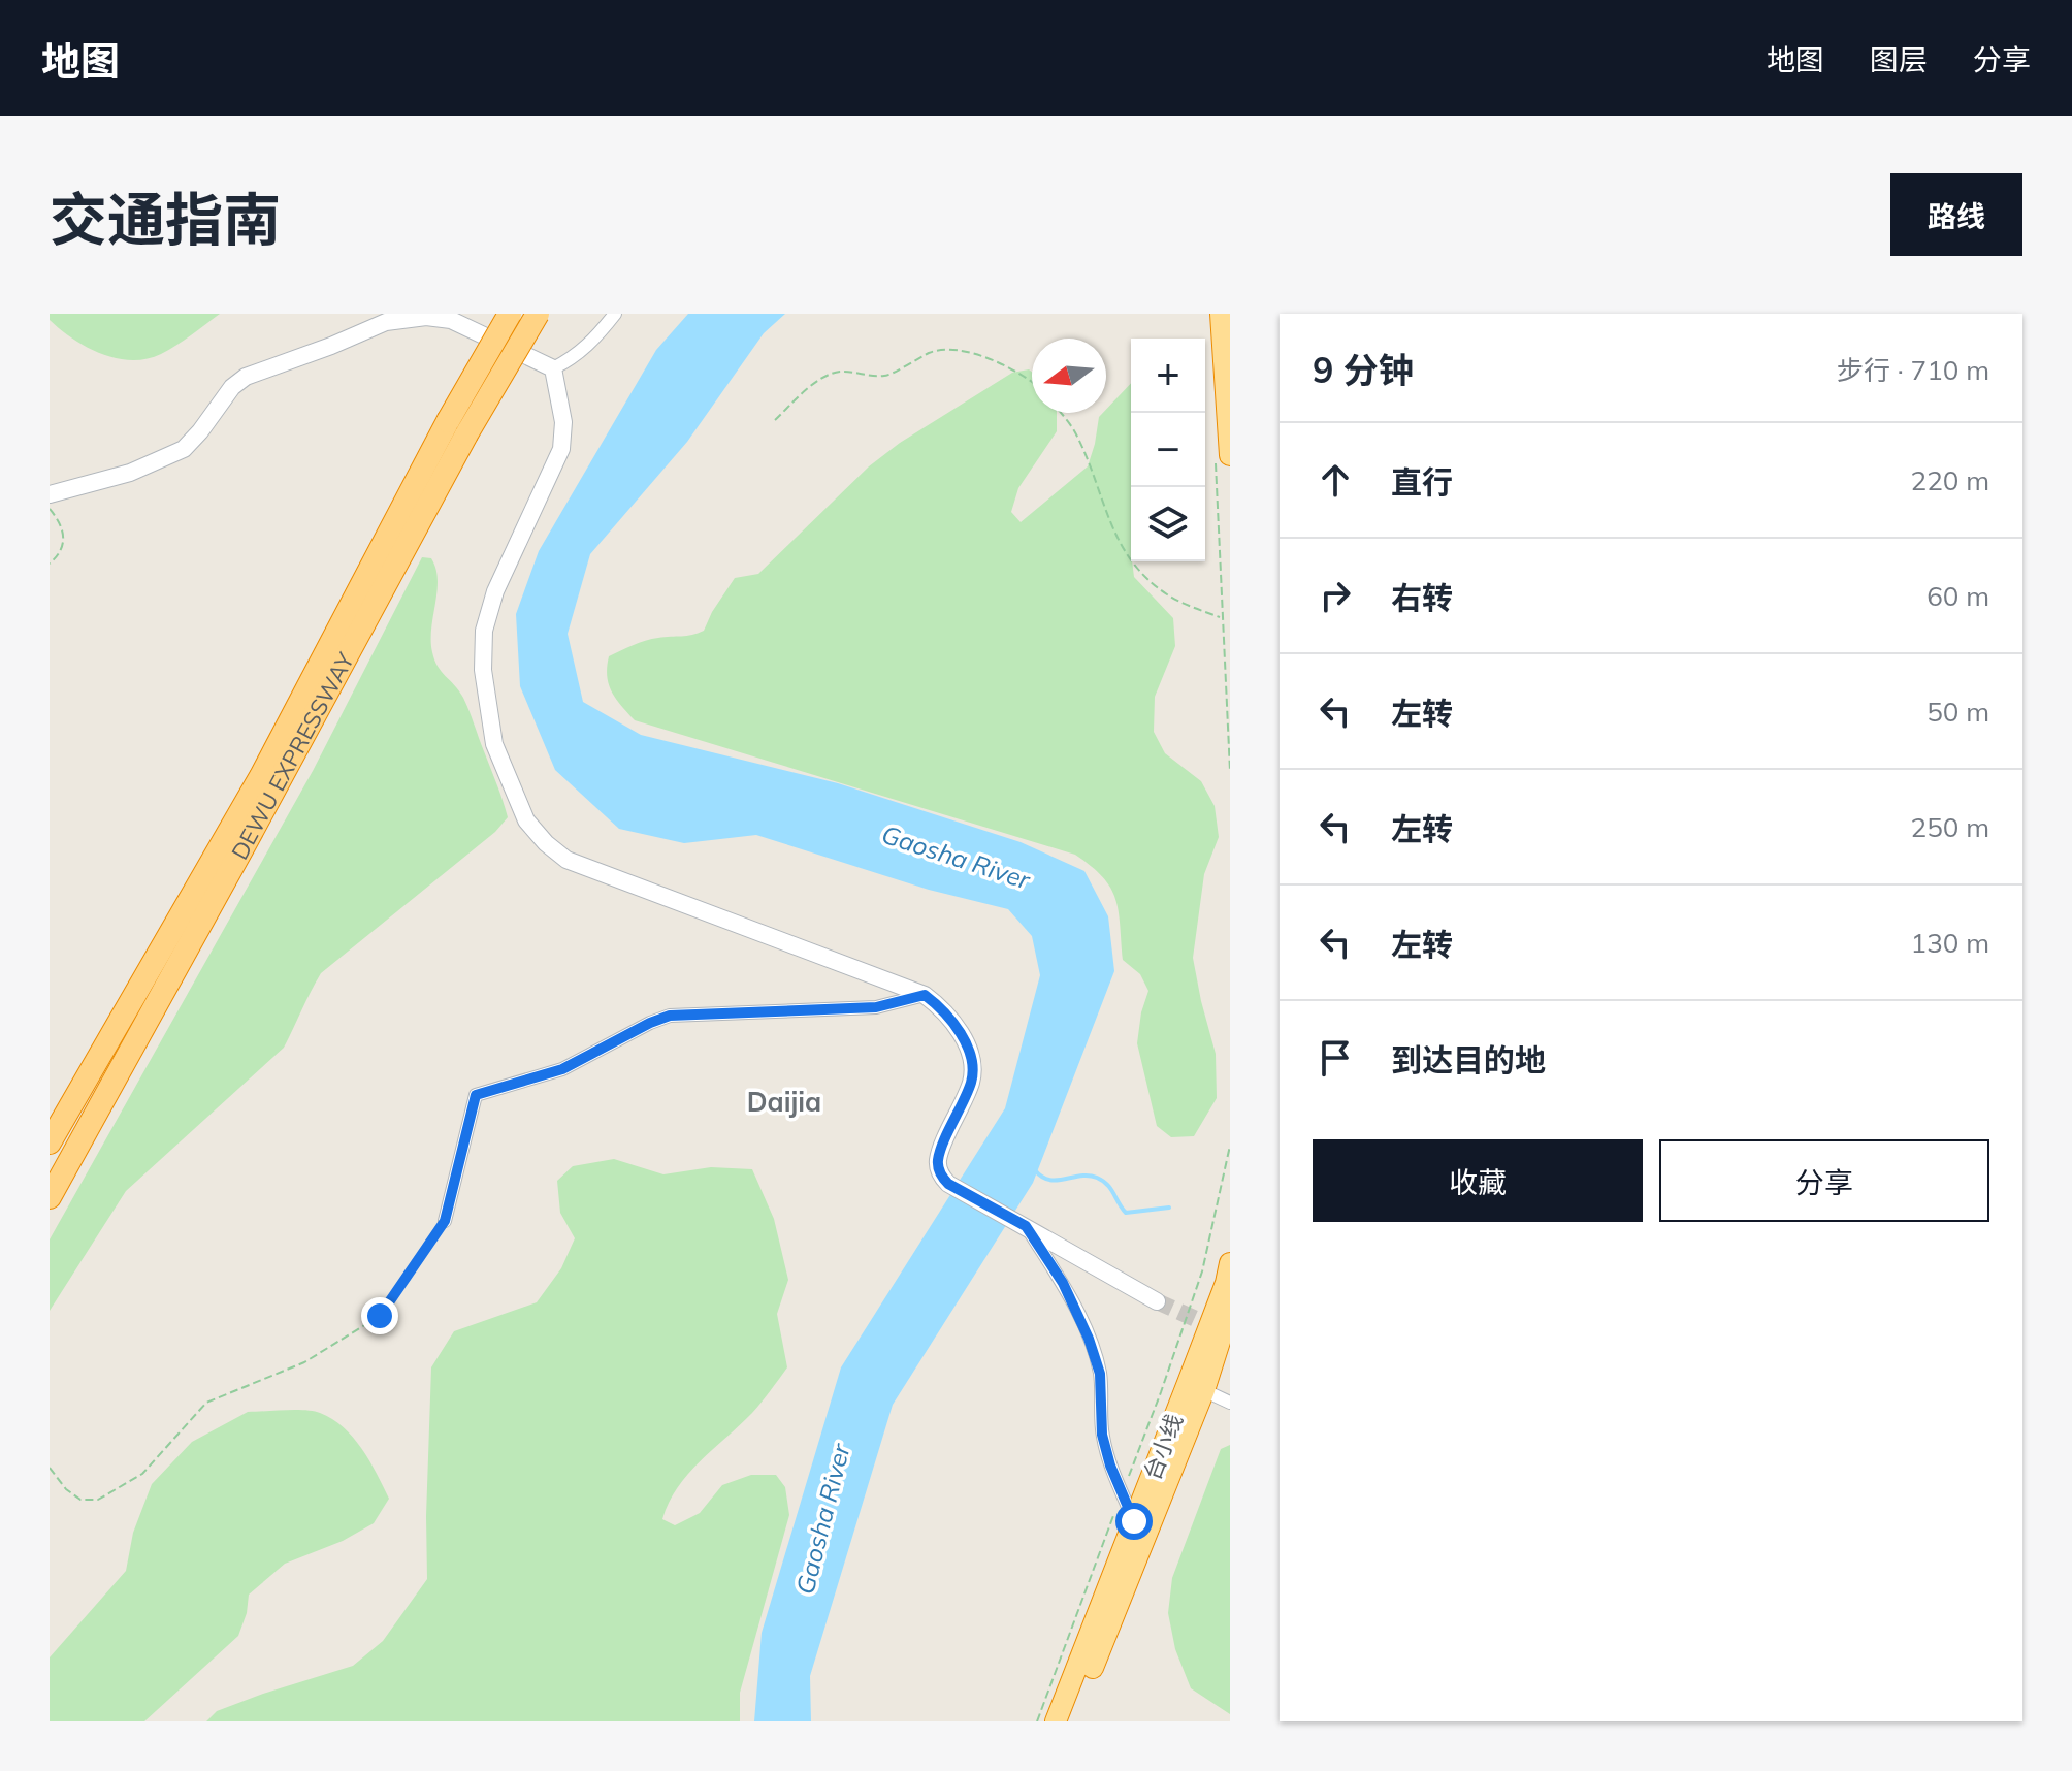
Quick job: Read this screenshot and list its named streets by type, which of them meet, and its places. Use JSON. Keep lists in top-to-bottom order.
{
  "streets": {
    "highway": ["DEWU EXPRESSWAY", "台小线"]
  },
  "districts": ["Daijia"],
  "water": ["Gaosha River"],
  "north": "left",
  "page": {
    "header": "地图",
    "nav": ["地图", "图层", "分享"],
    "title": "交通指南",
    "buttons": [
      "路线",
      ["收藏", "分享"]
    ],
    "heading": ["9 分钟", "步行 · 710 m"],
    "map_buttons": ["+", "−"],
    "list": [
      ["直行", "220 m"],
      ["右转", "60 m"],
      ["左转", "50 m"],
      ["左转", "250 m"],
      ["左转", "130 m"],
      "到达目的地"
    ]
  }
}
